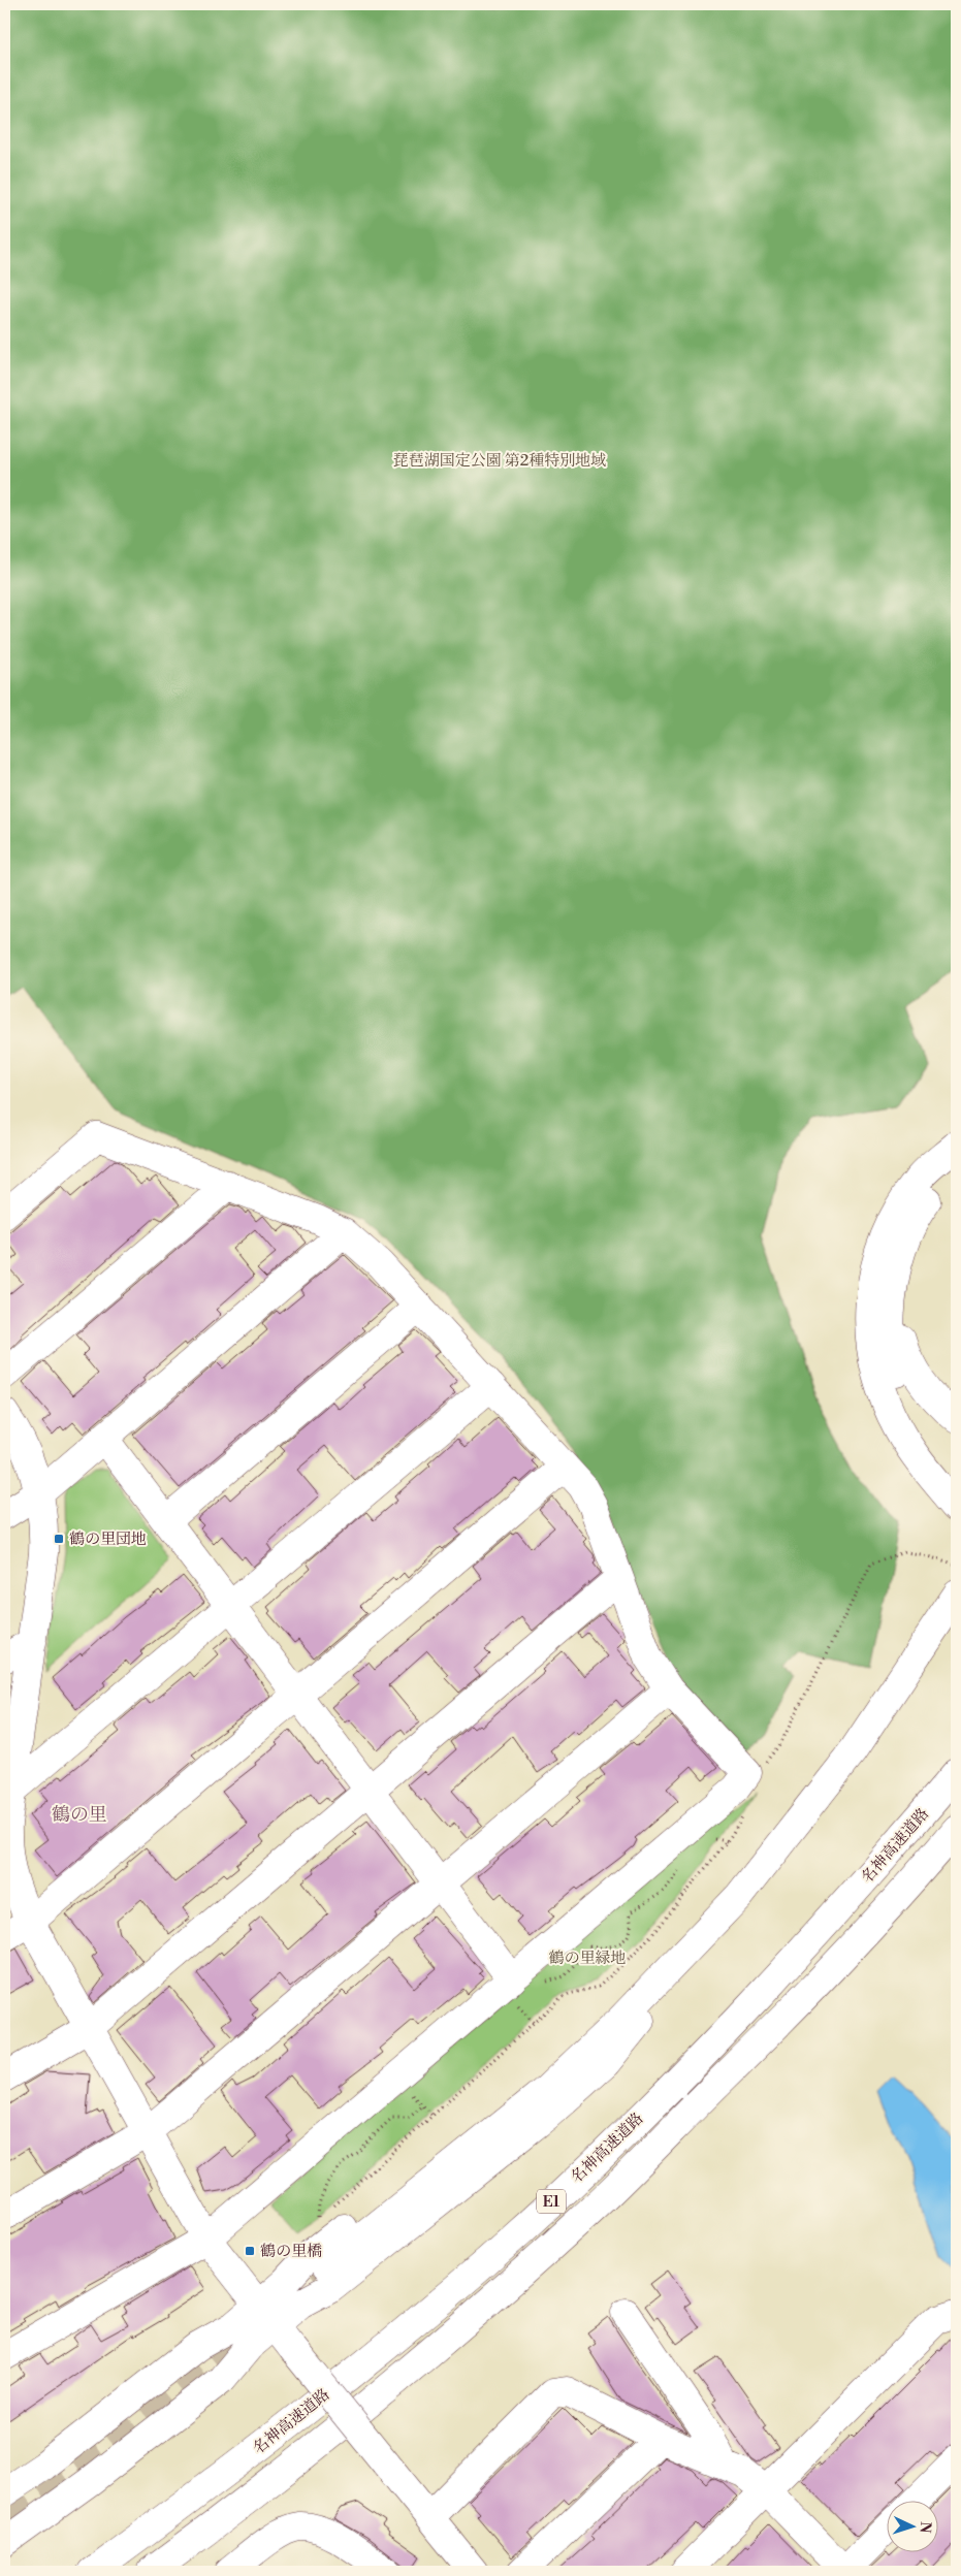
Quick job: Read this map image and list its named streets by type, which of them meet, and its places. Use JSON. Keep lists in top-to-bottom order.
{
  "streets": {
    "main road": ["名神高速道路", "E1"]
  },
  "districts": ["鶴の里"],
  "parks": ["琵琶湖国定公園 第2種特別地域", "鶴の里緑地"],
  "places": {
    "transit": ["鶴の里団地", "鶴の里橋"]
  },
  "north": "right"
}
